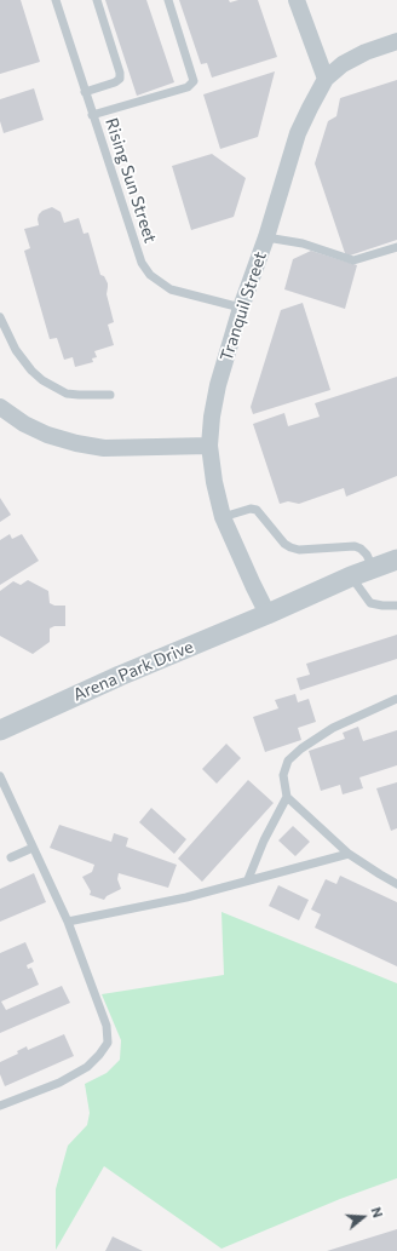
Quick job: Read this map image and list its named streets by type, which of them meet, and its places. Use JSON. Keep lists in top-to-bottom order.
{
  "streets": {
    "street": ["Tranquil Street", "Arena Park Drive"],
    "lane": ["Rising Sun Street"]
  },
  "crossings": [
    ["Rising Sun Street", "Tranquil Street"],
    ["Tranquil Street", "Arena Park Drive"]
  ],
  "north": "right"
}
